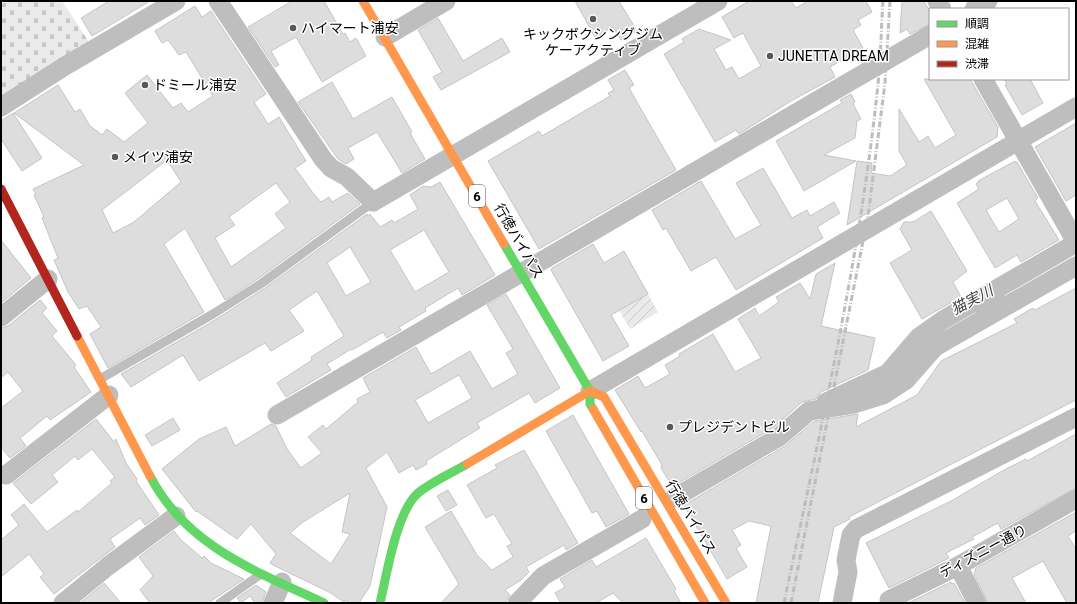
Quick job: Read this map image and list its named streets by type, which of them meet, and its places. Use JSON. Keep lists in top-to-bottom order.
{
  "streets": {
    "main road": ["6", "行徳バイパス"],
    "street": ["ディズニー通り"]
  },
  "water": ["猫実川"],
  "places": [
    "キックボクシングジム ケーアクティブ",
    "ハイマート浦安",
    "JUNETTA DREAM",
    "ドミール浦安",
    "メイツ浦安",
    "プレジデントビル"
  ],
  "legend": ["順調", "混雑", "渋滞"]
}
